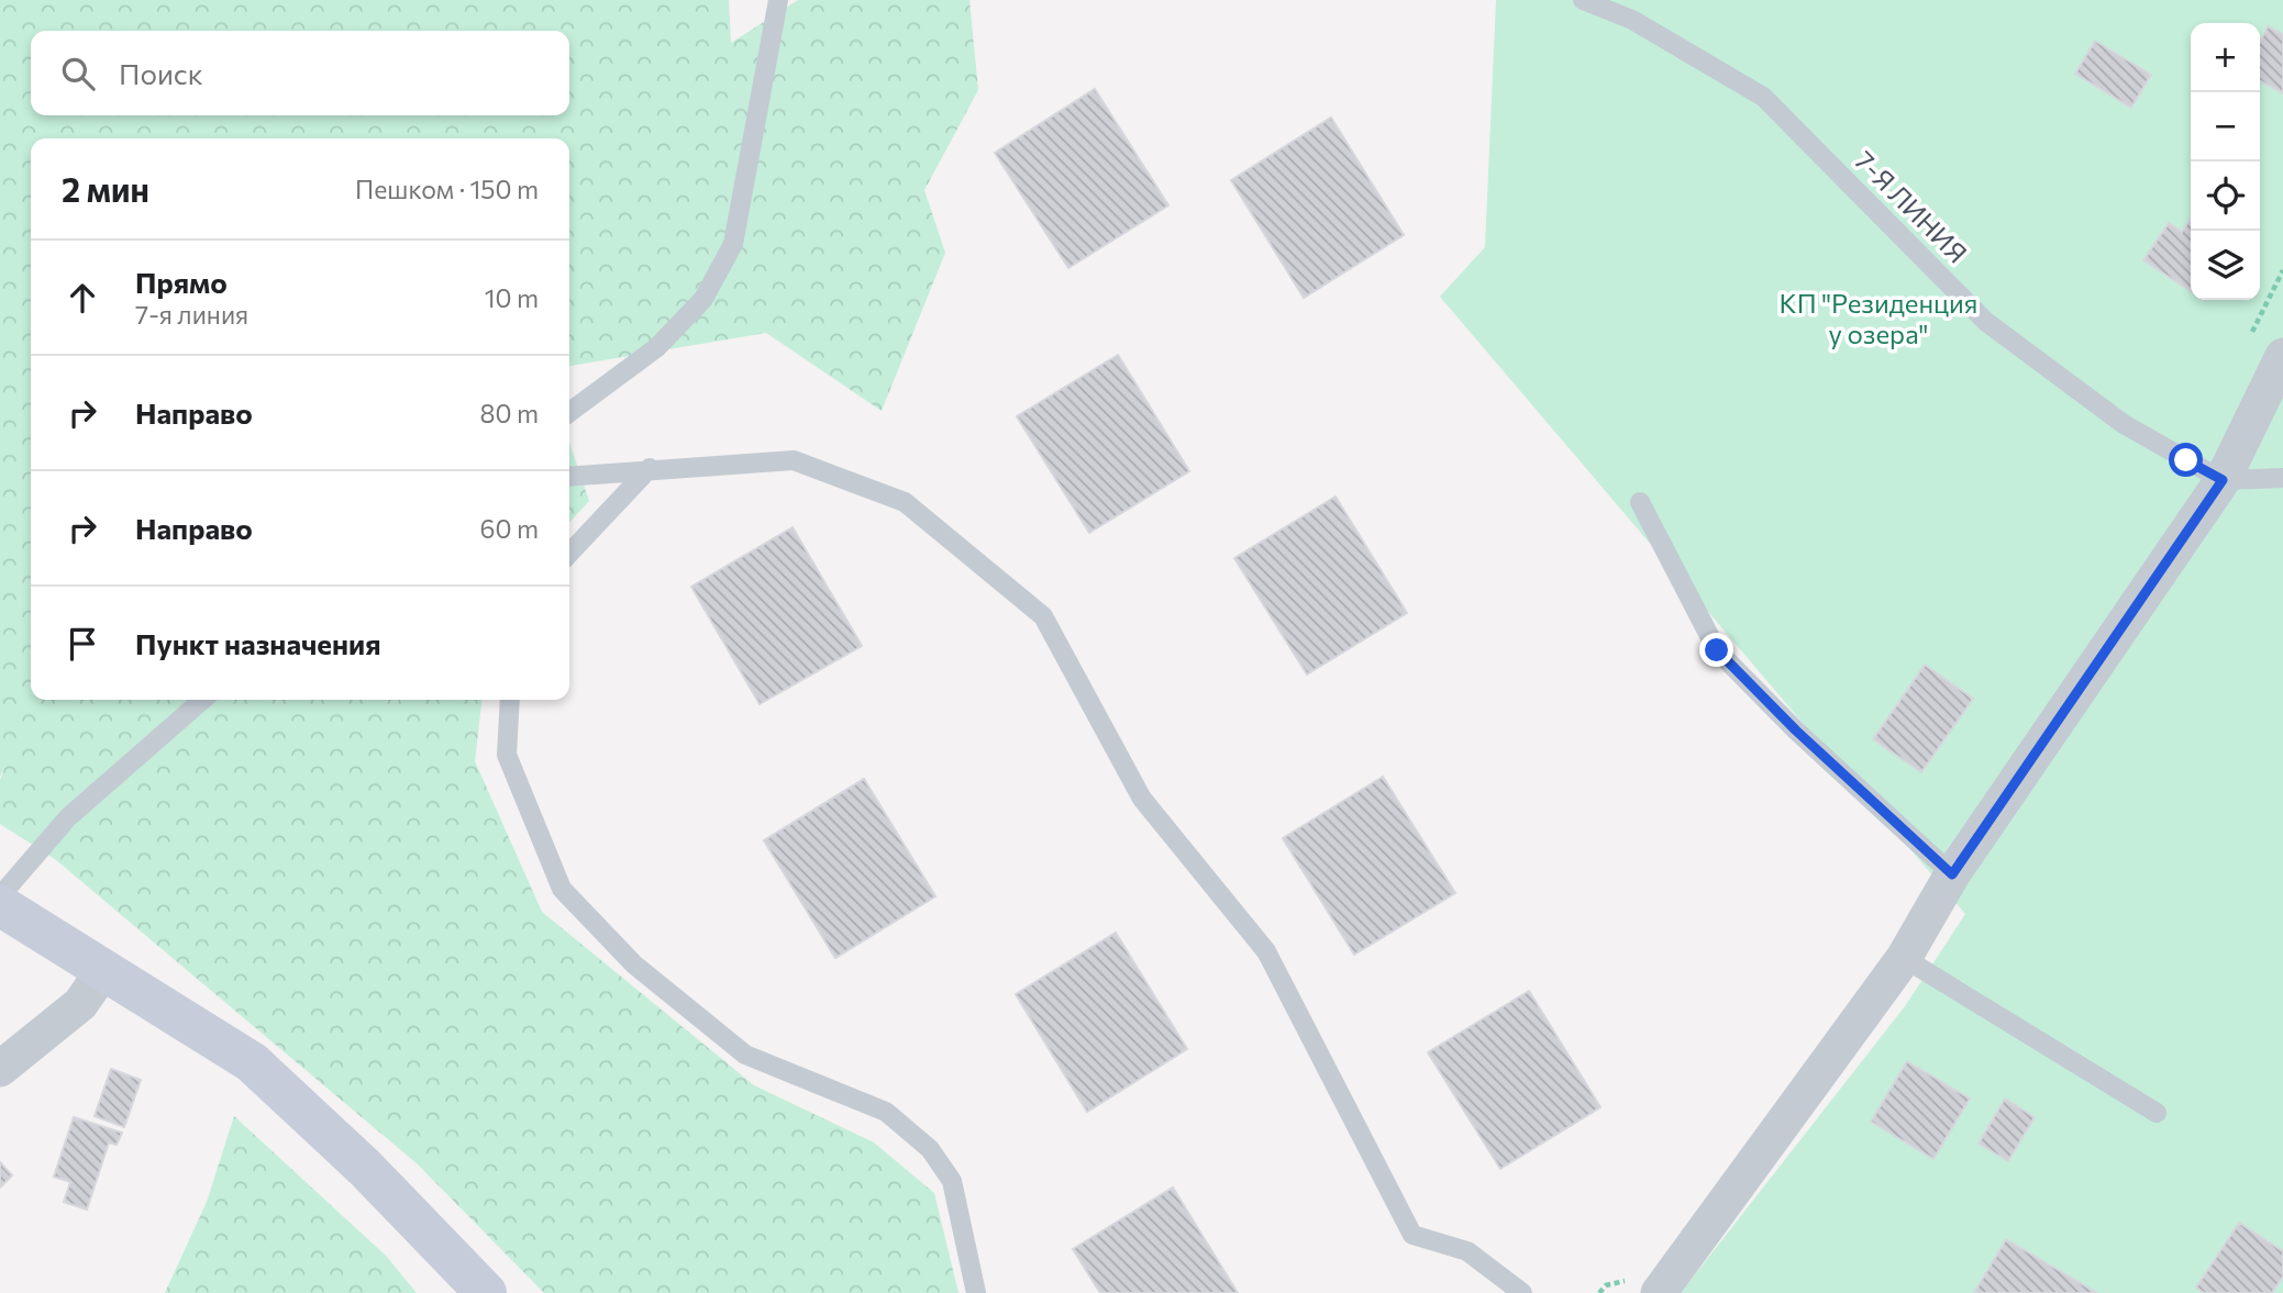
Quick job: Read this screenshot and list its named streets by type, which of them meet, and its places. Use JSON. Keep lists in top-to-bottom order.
{
  "streets": {
    "lane": ["7-Я ЛИНИЯ"]
  },
  "parks": ["КП \"Резиденция у озера\""],
  "page": {
    "map_buttons": ["+", "−"],
    "search": "Поиск",
    "heading": ["2 мин", "Пешком · 150 m"],
    "list": [
      ["Прямо", "7-я линия", "10 m"],
      ["Направо", "80 m"],
      ["Направо", "60 m"],
      "Пункт назначения"
    ]
  }
}
